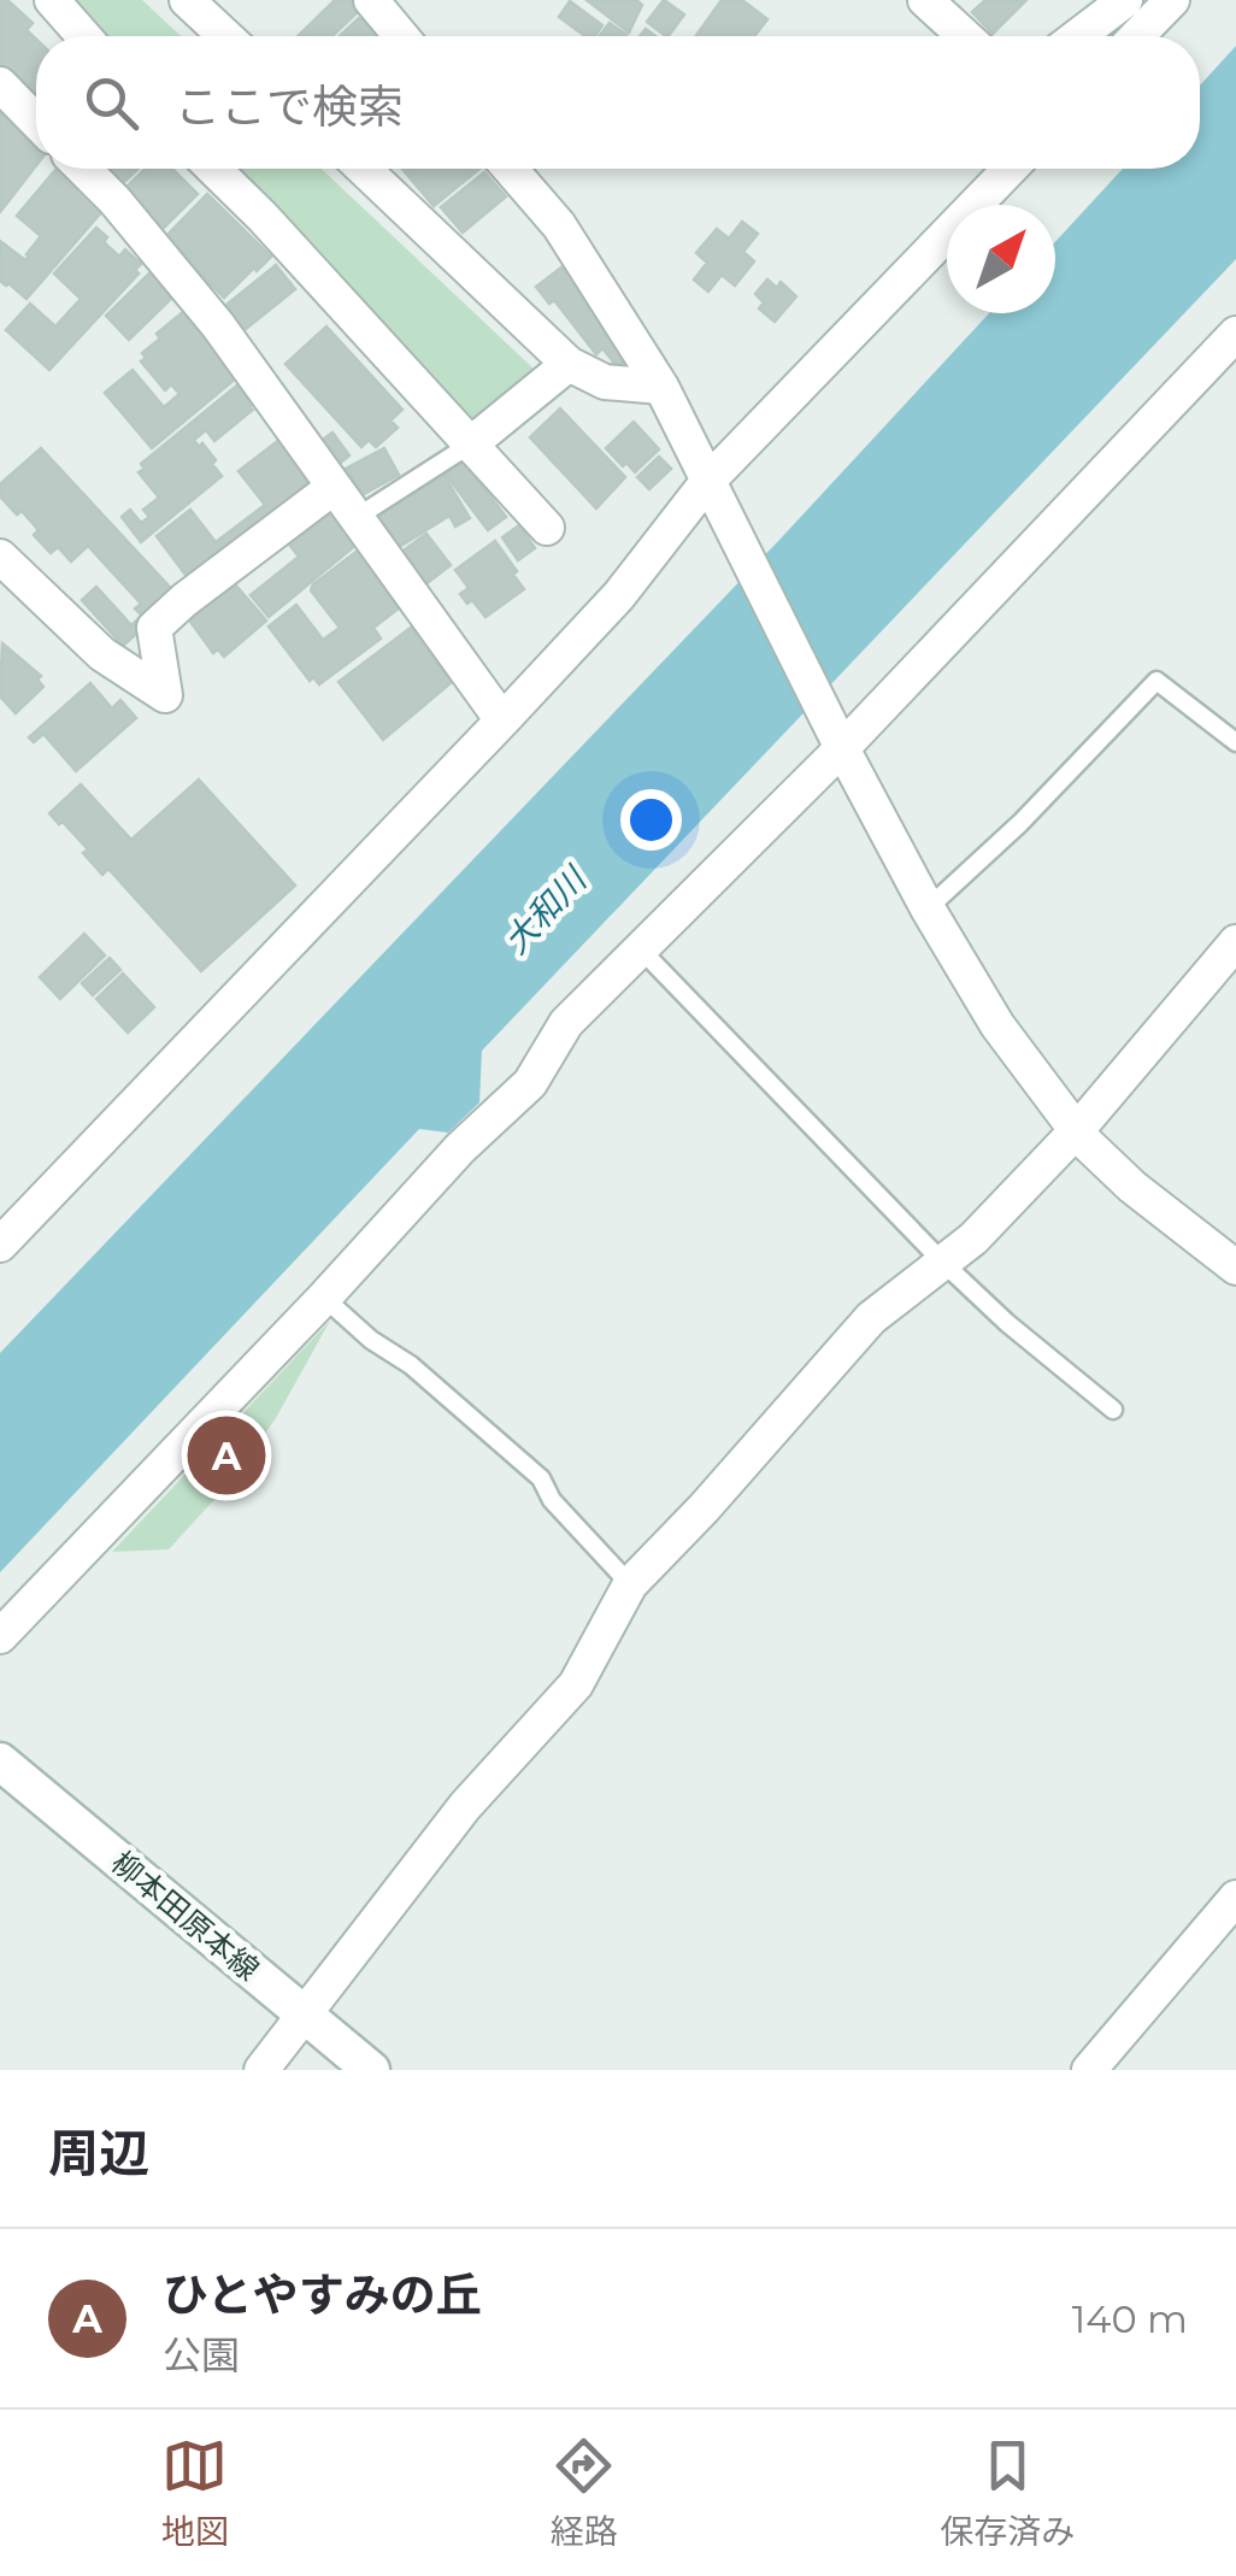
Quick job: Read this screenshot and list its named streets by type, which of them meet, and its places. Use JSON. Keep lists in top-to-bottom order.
{
  "streets": {
    "main road": ["柳本田原本線"]
  },
  "water": ["大和川"],
  "north": "top right",
  "page": {
    "search": "ここで検索",
    "pins": "A",
    "heading": "周辺",
    "list": [
      {
        "mark": "A",
        "name": "ひとやすみの丘",
        "note": "公園",
        "value": "140 m"
      }
    ],
    "nav": ["地図", "経路", "保存済み"]
  }
}
